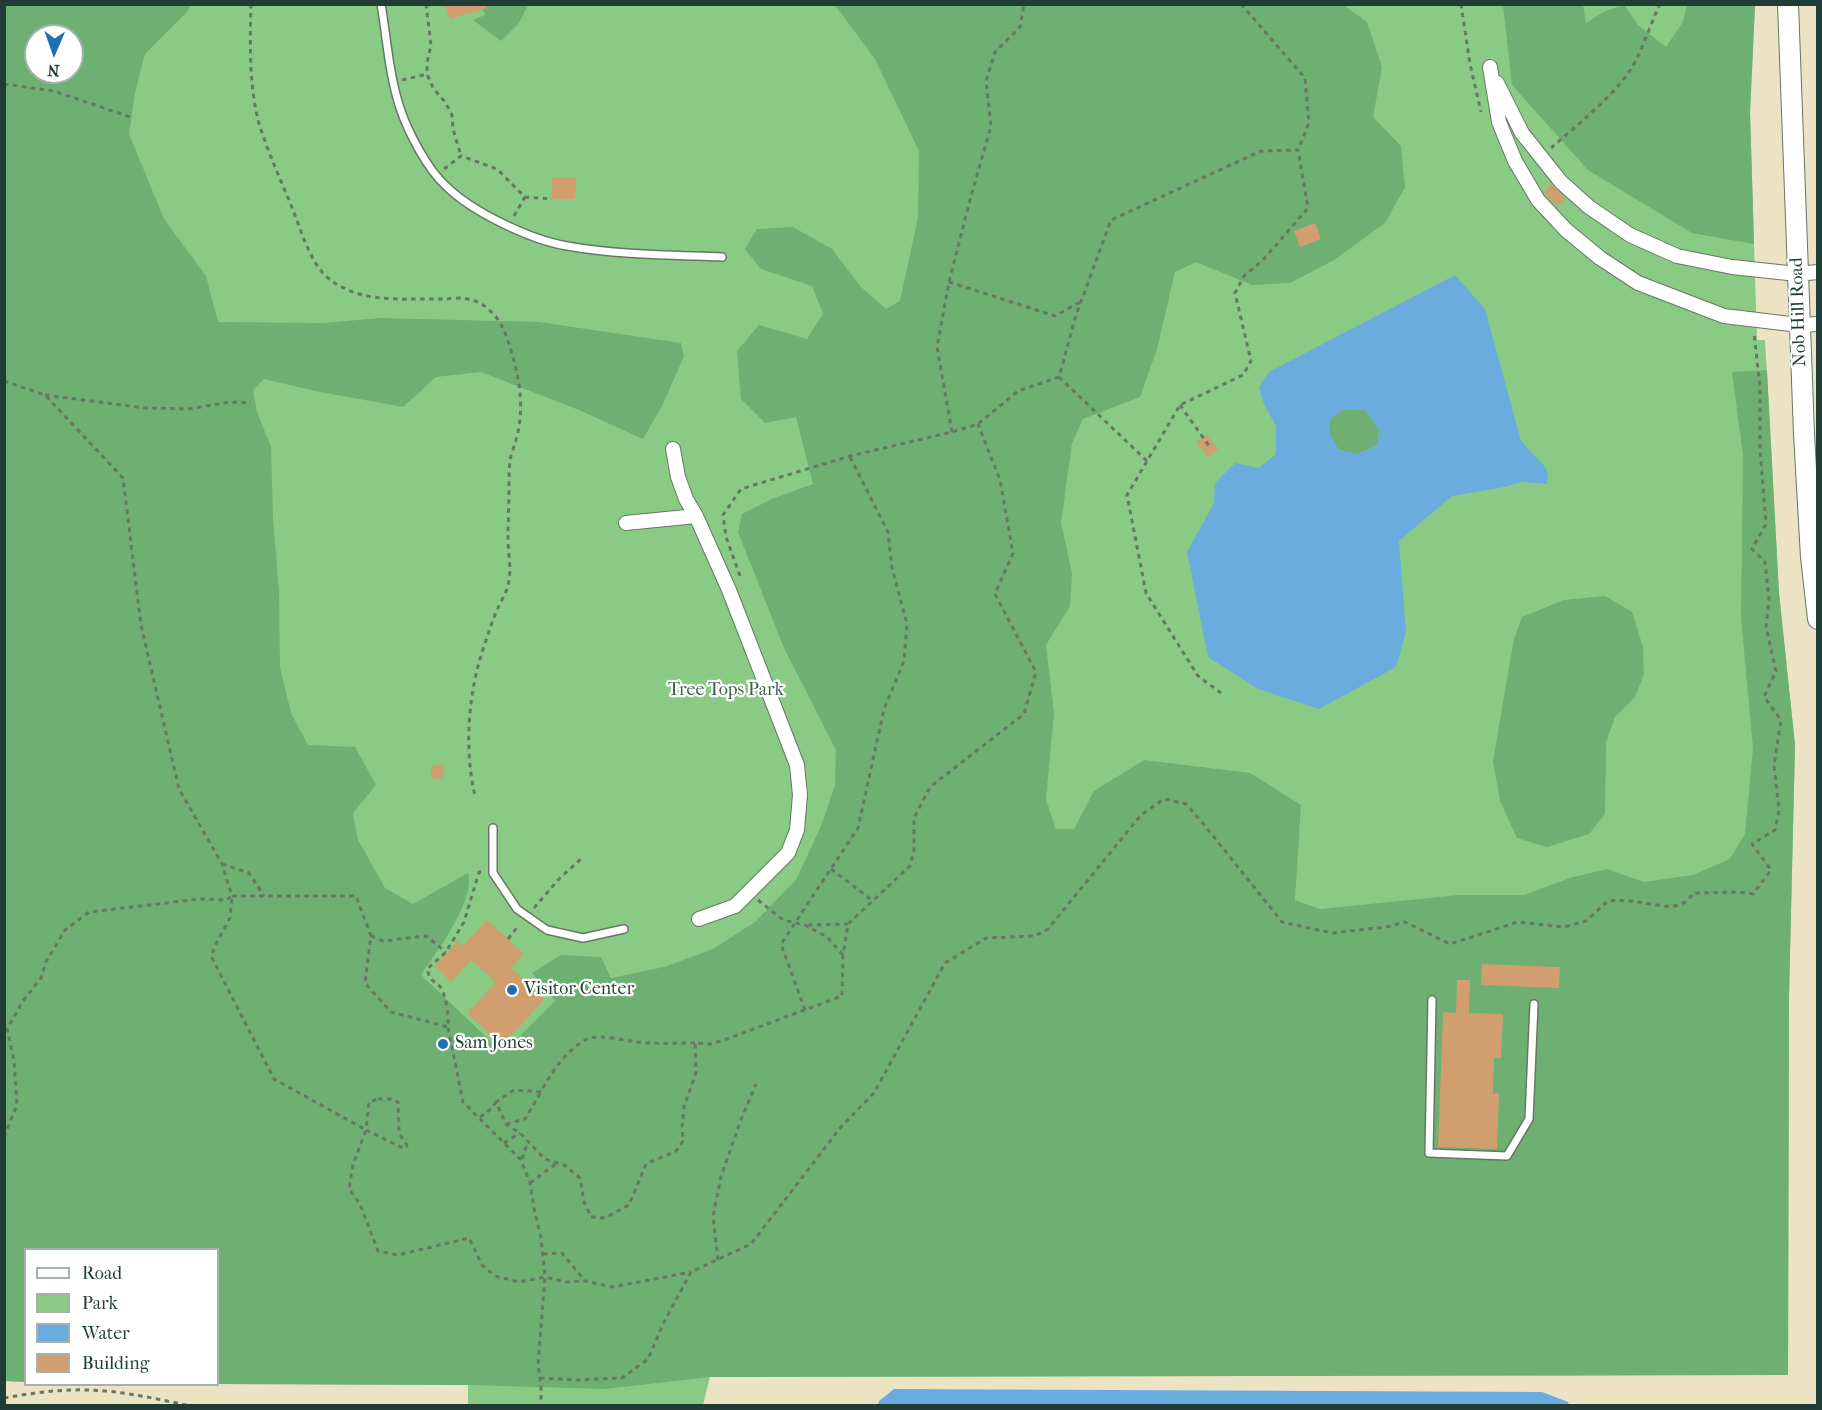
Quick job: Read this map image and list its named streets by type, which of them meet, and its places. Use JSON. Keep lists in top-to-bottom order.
{
  "streets": {
    "main road": ["Nob Hill Road"]
  },
  "parks": ["Tree Tops Park"],
  "places": ["Visitor Center", "Sam Jones"],
  "legend": [
    "Road",
    "Park",
    "Water",
    "Building"
  ],
  "north": "bottom"
}
